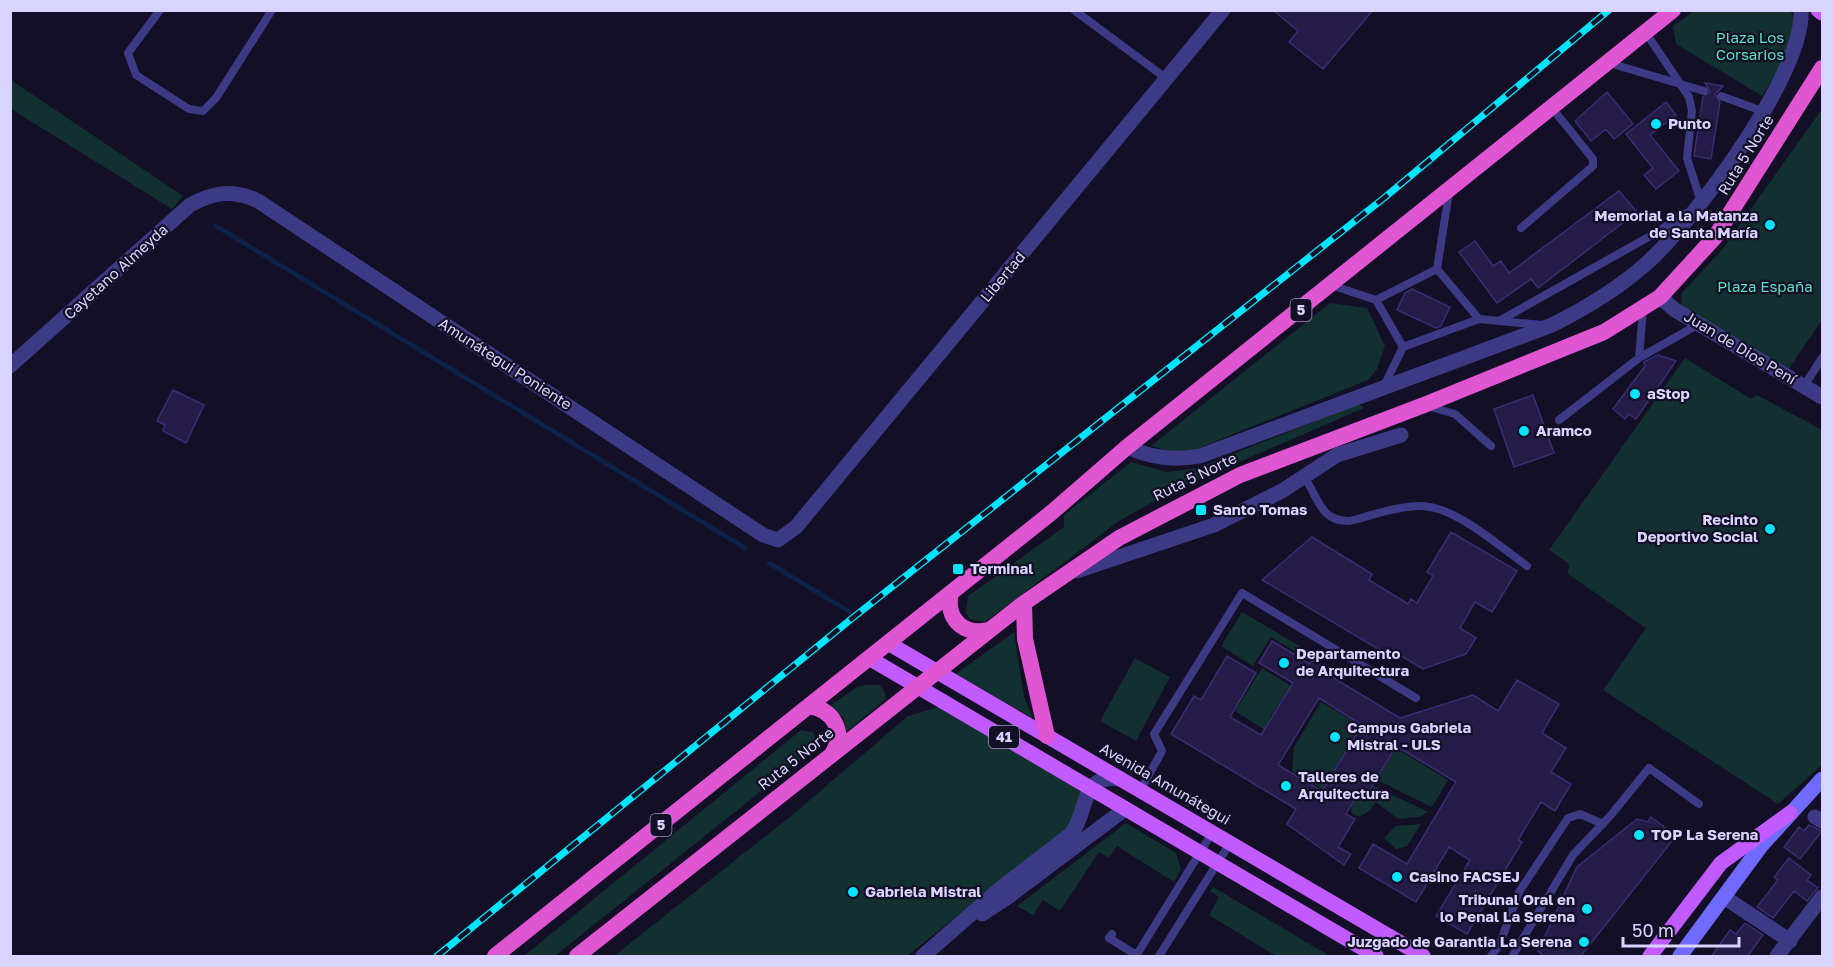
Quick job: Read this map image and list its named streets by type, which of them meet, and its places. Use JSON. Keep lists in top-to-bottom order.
{
  "streets": {
    "highway": ["Ruta 5 Norte", "5"],
    "main road": ["41", "Avenida Amunátegui"],
    "street": [
      "Cayetano Almeyda",
      "Libertad",
      "Juan de Dios Pení",
      "Amunátegui Poniente"
    ]
  },
  "crossings": [
    ["Ruta 5 Norte", "Juan de Dios Pení"],
    ["Ruta 5 Norte", "41"],
    ["Ruta 5 Norte", "Avenida Amunátegui"],
    ["Cayetano Almeyda", "Amunátegui Poniente"],
    ["Libertad", "Amunátegui Poniente"],
    ["5", "41"],
    ["5", "Avenida Amunátegui"]
  ],
  "parks": ["Plaza Los Corsarios", "Plaza España"],
  "places": {
    "other": [
      "Punto",
      "Memorial a la Matanza de Santa María",
      "aStop",
      "Aramco",
      "Recinto Deportivo Social",
      "Departamento de Arquitectura",
      "Campus Gabriela Mistral - ULS",
      "Talleres de Arquitectura",
      "TOP La Serena",
      "Casino FACSEJ",
      "Gabriela Mistral",
      "Tribunal Oral en lo Penal La Serena",
      "Juzgado de Garantia La Serena"
    ],
    "transit": ["Santo Tomas", "Terminal"]
  },
  "scale_bar": "50 m"
}
